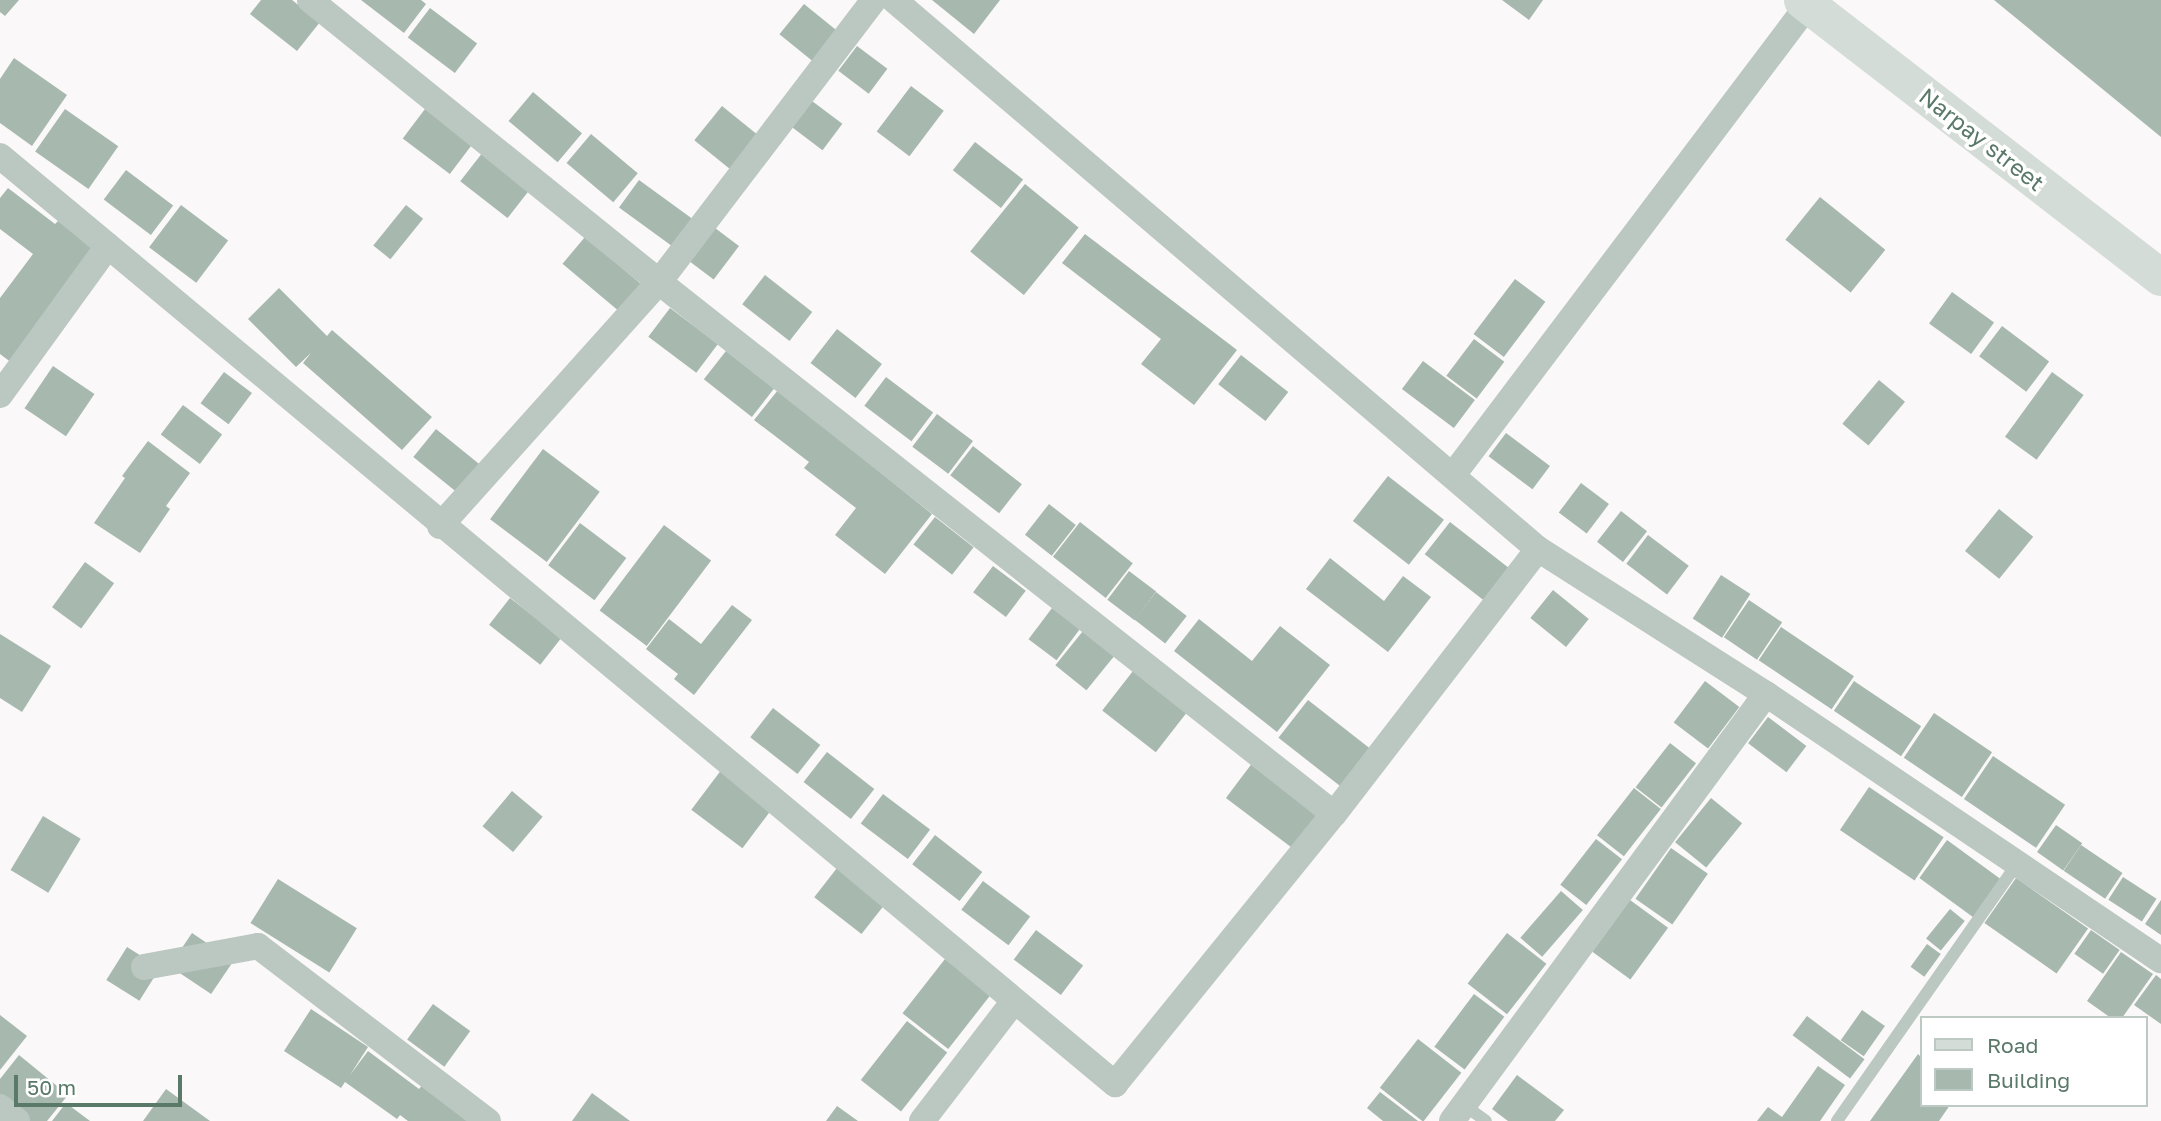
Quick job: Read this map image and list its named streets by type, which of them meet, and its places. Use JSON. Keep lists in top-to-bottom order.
{
  "streets": {
    "main road": ["Narpay street"]
  },
  "legend": ["Road", "Building"],
  "scale_bar": "50 m"
}
